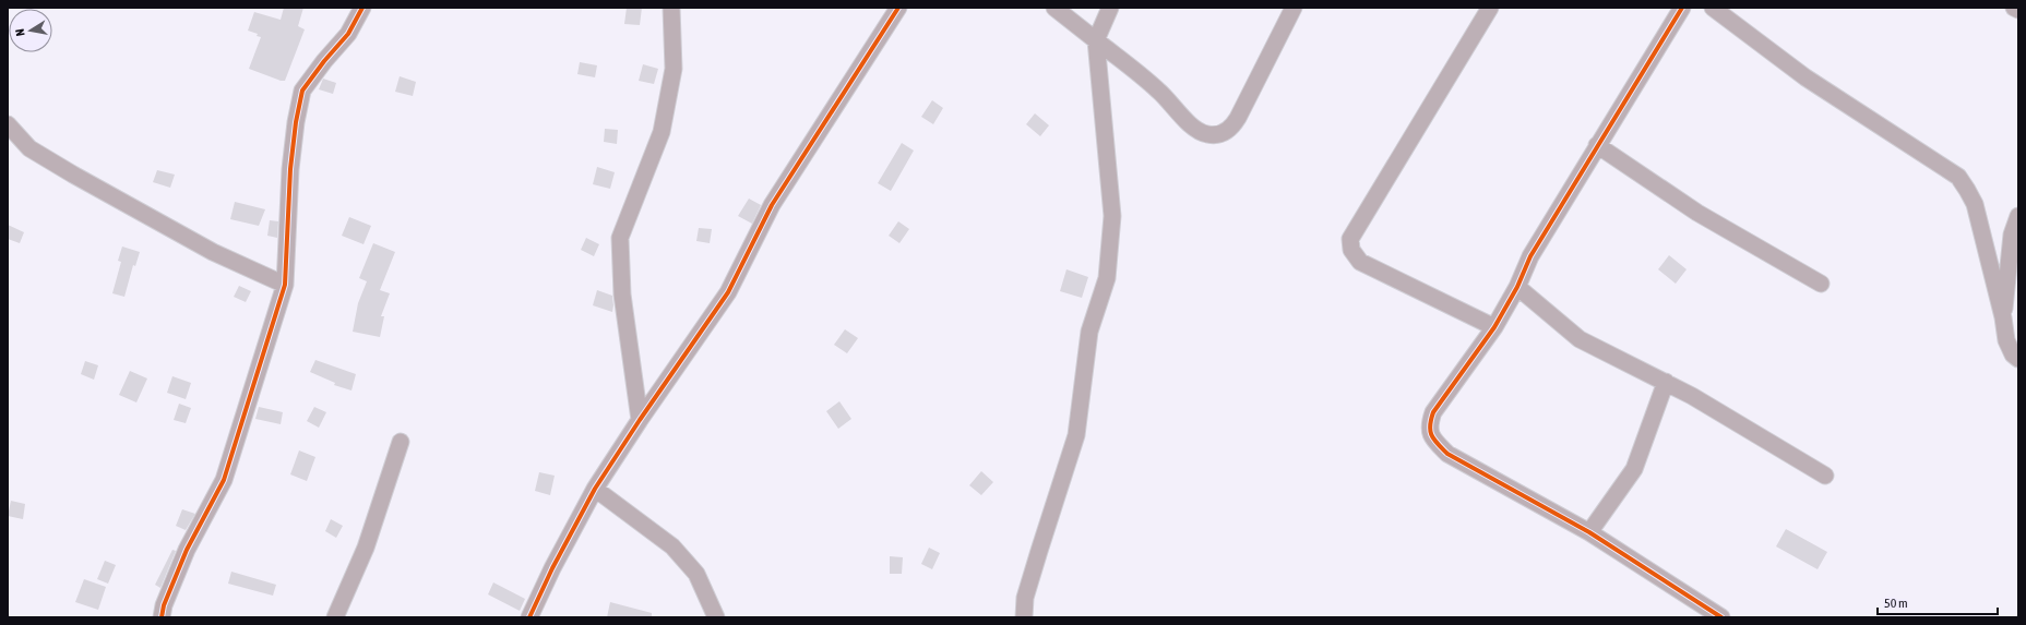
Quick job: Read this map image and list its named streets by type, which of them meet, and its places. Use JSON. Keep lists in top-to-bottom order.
{
  "scale_bar": "50 m",
  "north": "left"
}
